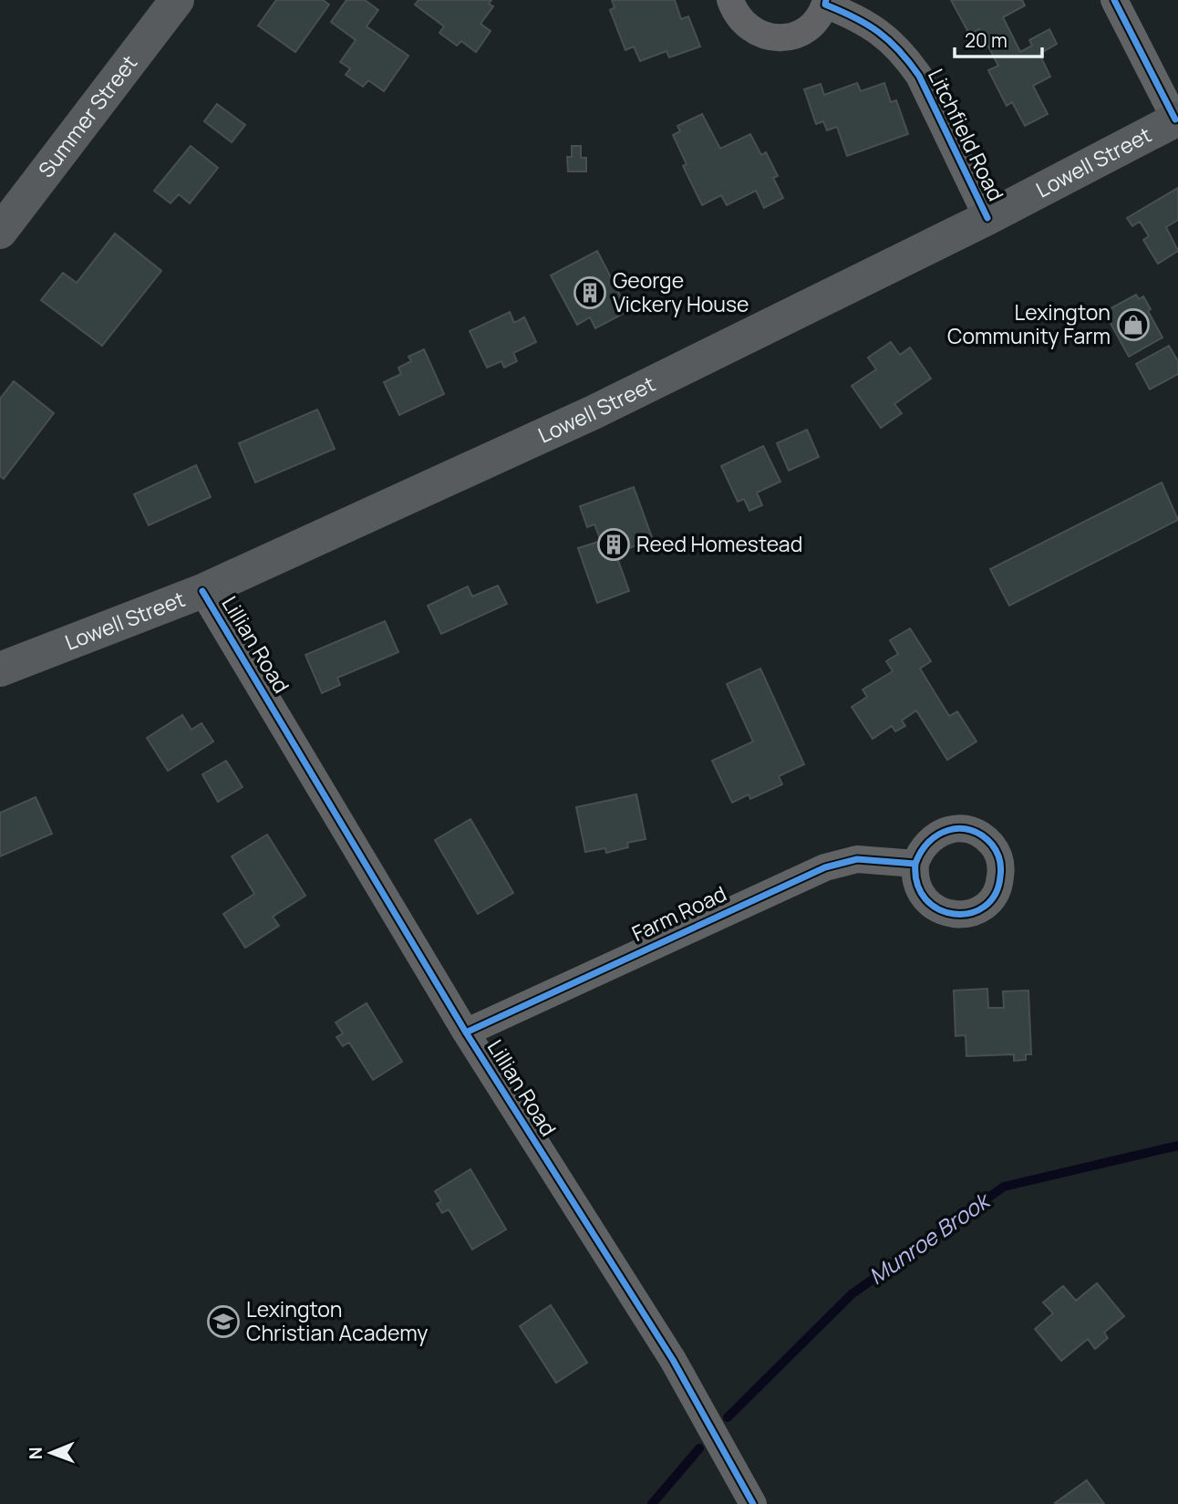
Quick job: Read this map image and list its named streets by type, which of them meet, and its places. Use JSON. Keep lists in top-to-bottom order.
{
  "streets": {
    "main road": ["Summer Street", "Lowell Street"],
    "street": ["Litchfield Road", "Lillian Road", "Farm Road"]
  },
  "crossings": [
    ["Litchfield Road", "Lowell Street"],
    ["Lowell Street", "Lillian Road"],
    ["Lillian Road", "Farm Road"]
  ],
  "water": ["Munroe Brook"],
  "places": {
    "building": ["George Vickery House", "Reed Homestead"],
    "shop": ["Lexington Community Farm"],
    "school or university": ["Lexington Christian Academy"]
  },
  "scale_bar": "20 m",
  "north": "left"
}
